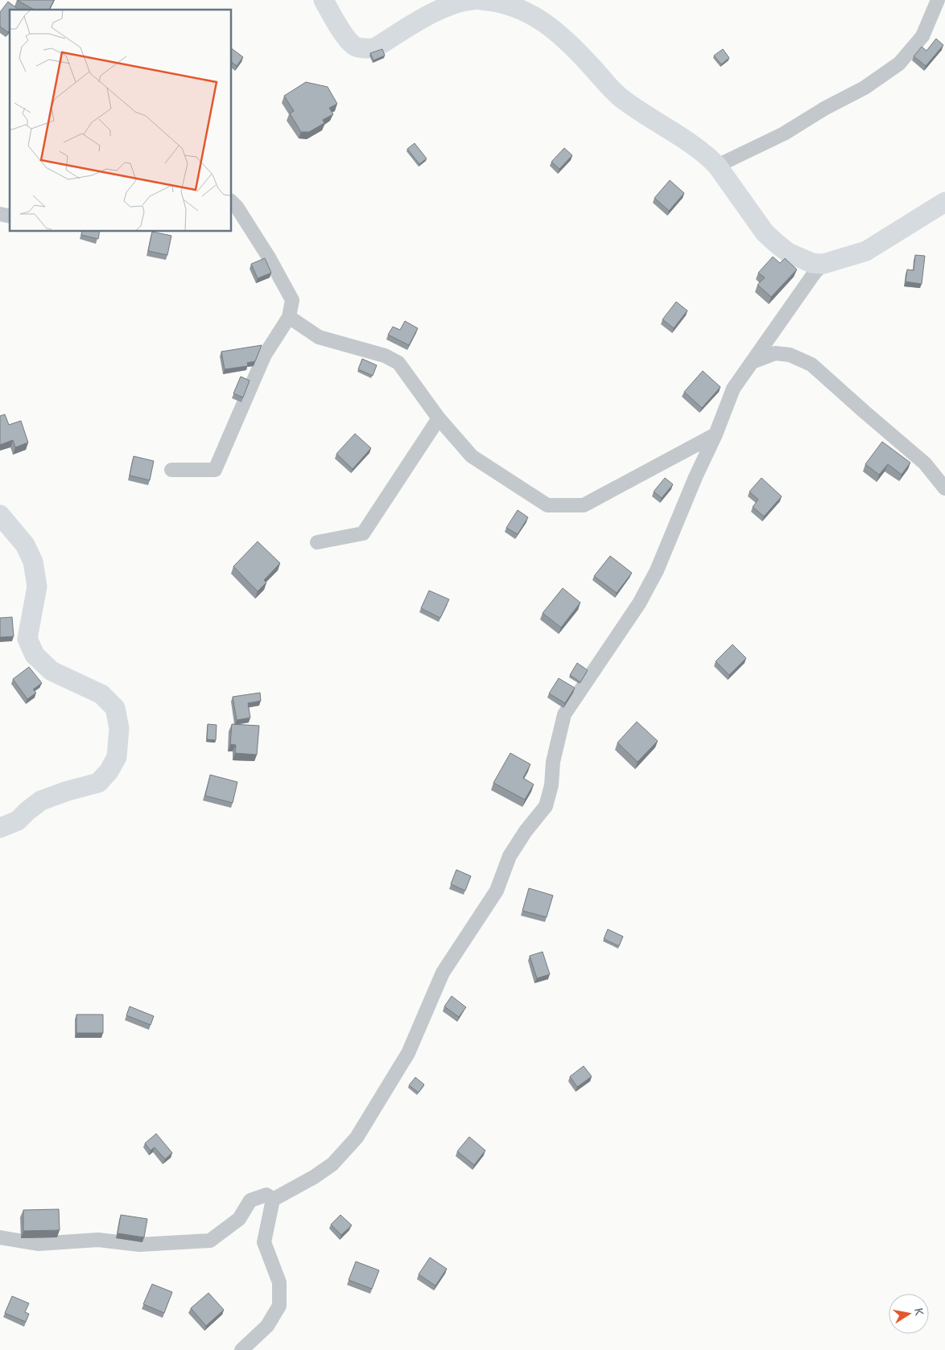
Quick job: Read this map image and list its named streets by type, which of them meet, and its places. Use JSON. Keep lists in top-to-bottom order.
{
  "north": "right"
}
